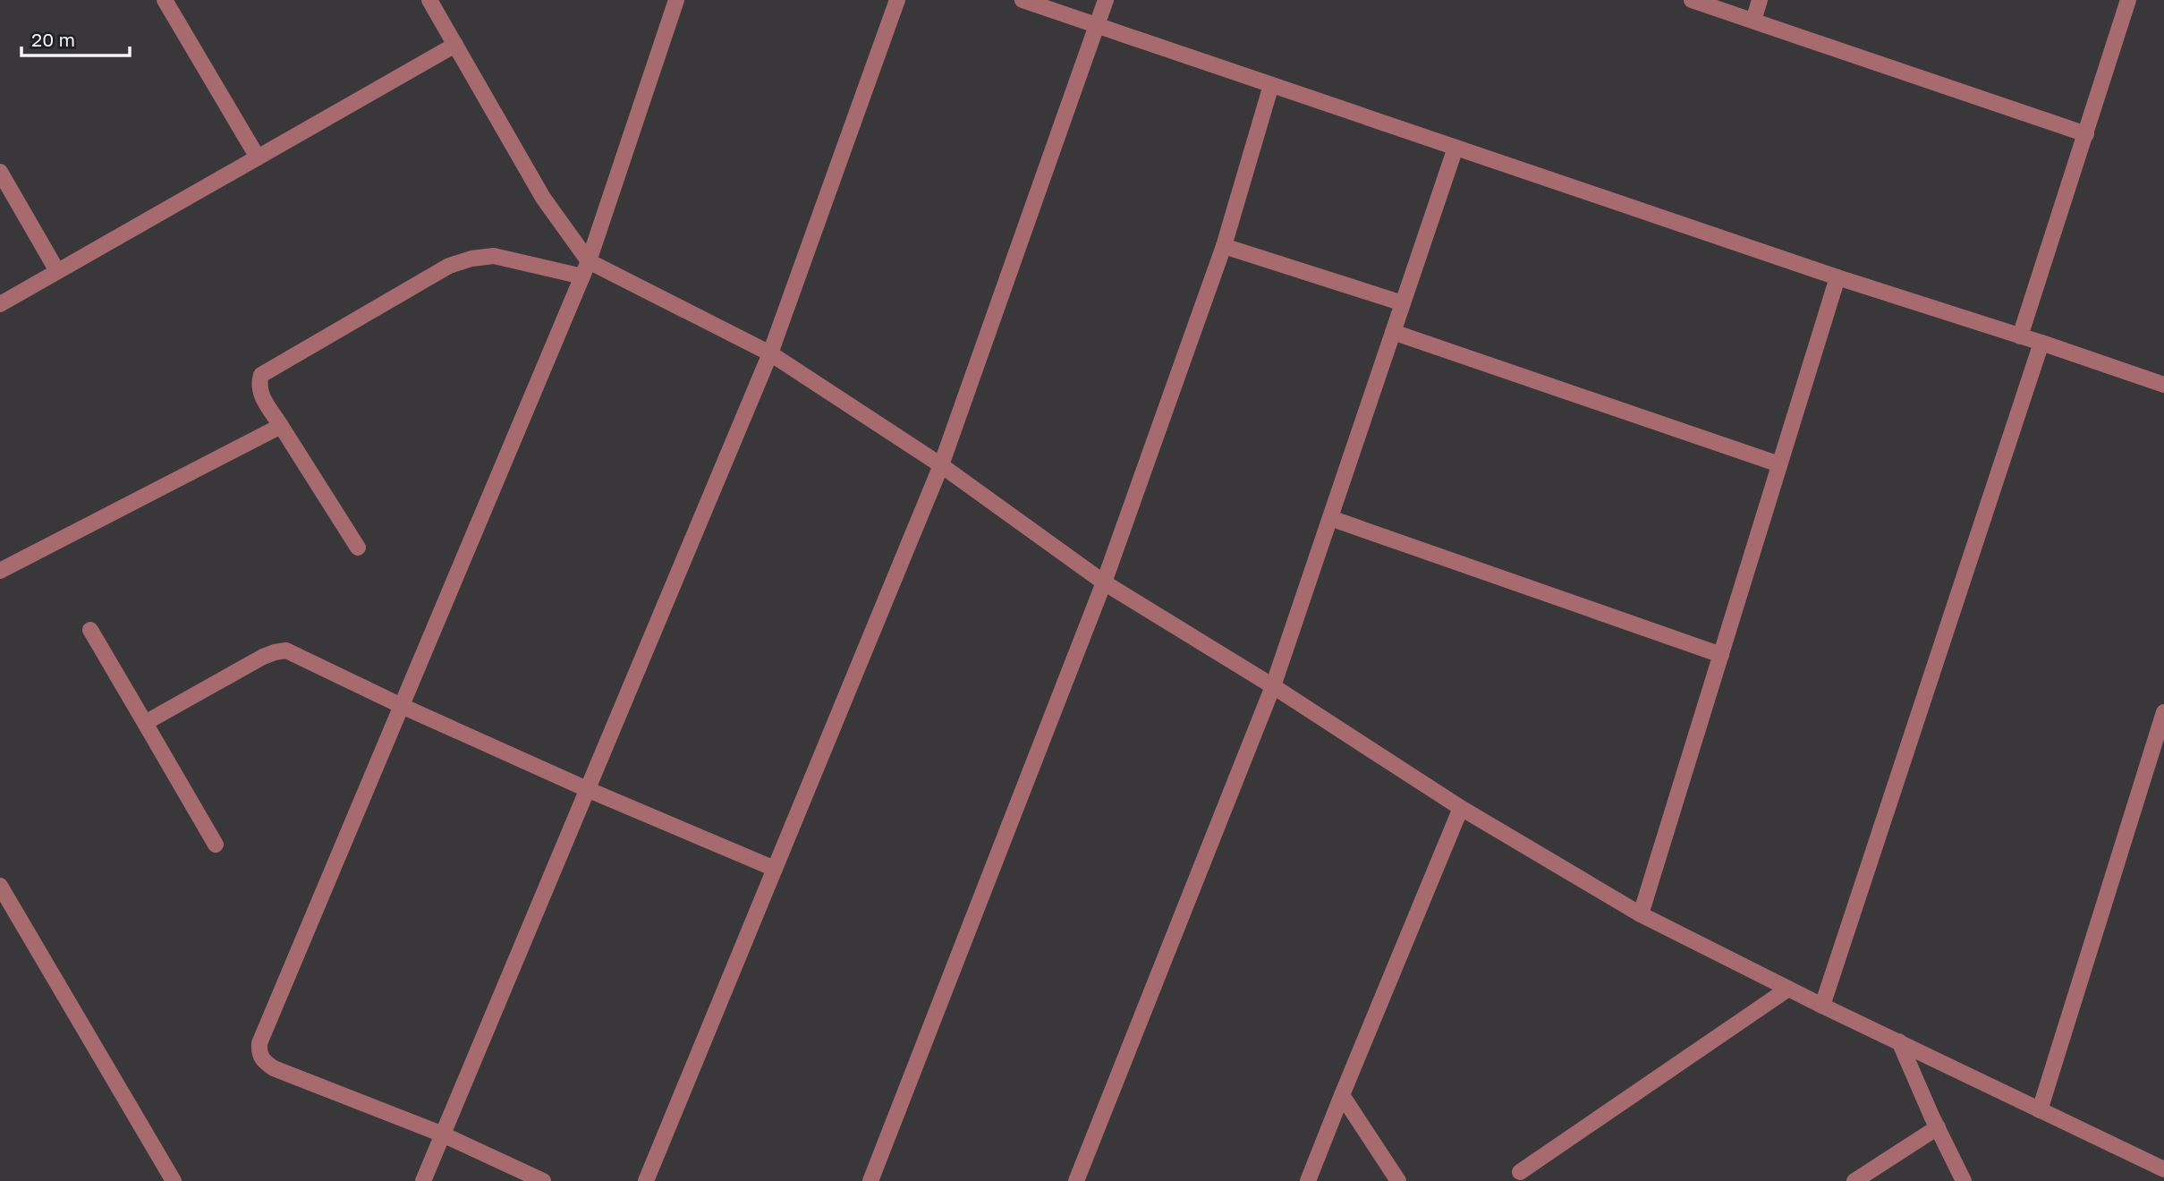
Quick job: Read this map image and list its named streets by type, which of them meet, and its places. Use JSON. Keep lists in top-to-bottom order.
{
  "scale_bar": "20 m"
}
